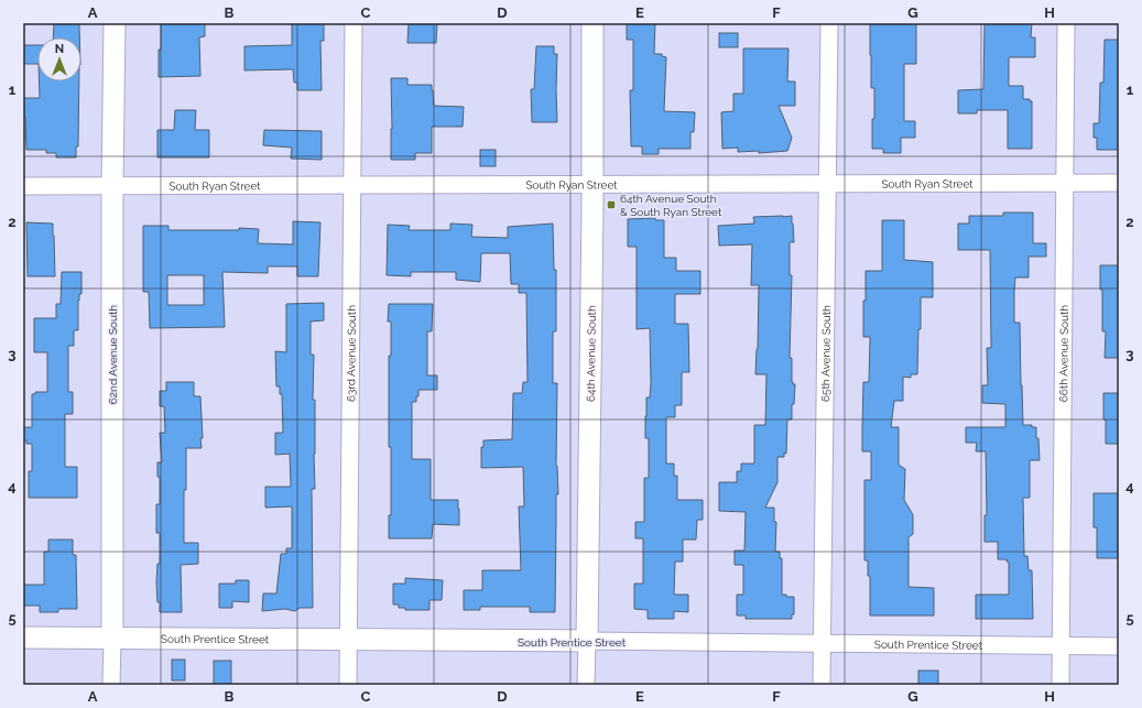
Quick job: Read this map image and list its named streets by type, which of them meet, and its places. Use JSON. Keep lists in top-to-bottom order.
{
  "streets": {
    "street": [
      "South Ryan Street",
      "66th Avenue South",
      "62nd Avenue South",
      "63rd Avenue South",
      "64th Avenue South",
      "65th Avenue South",
      "South Prentice Street"
    ]
  },
  "crossings": [
    ["South Ryan Street", "66th Avenue South"],
    ["South Ryan Street", "62nd Avenue South"],
    ["South Ryan Street", "63rd Avenue South"],
    ["South Ryan Street", "64th Avenue South"],
    ["South Ryan Street", "65th Avenue South"],
    ["66th Avenue South", "South Prentice Street"],
    ["62nd Avenue South", "South Prentice Street"],
    ["63rd Avenue South", "South Prentice Street"],
    ["64th Avenue South", "South Prentice Street"],
    ["65th Avenue South", "South Prentice Street"]
  ],
  "places": {
    "transit": ["64th Avenue South & South Ryan Street"]
  },
  "north": "top",
  "grid": {
    "columns": [
      "A",
      "B",
      "C",
      "D",
      "E",
      "F",
      "G",
      "H"
    ],
    "rows": [
      "1",
      "2",
      "3",
      "4",
      "5"
    ]
  }
}
